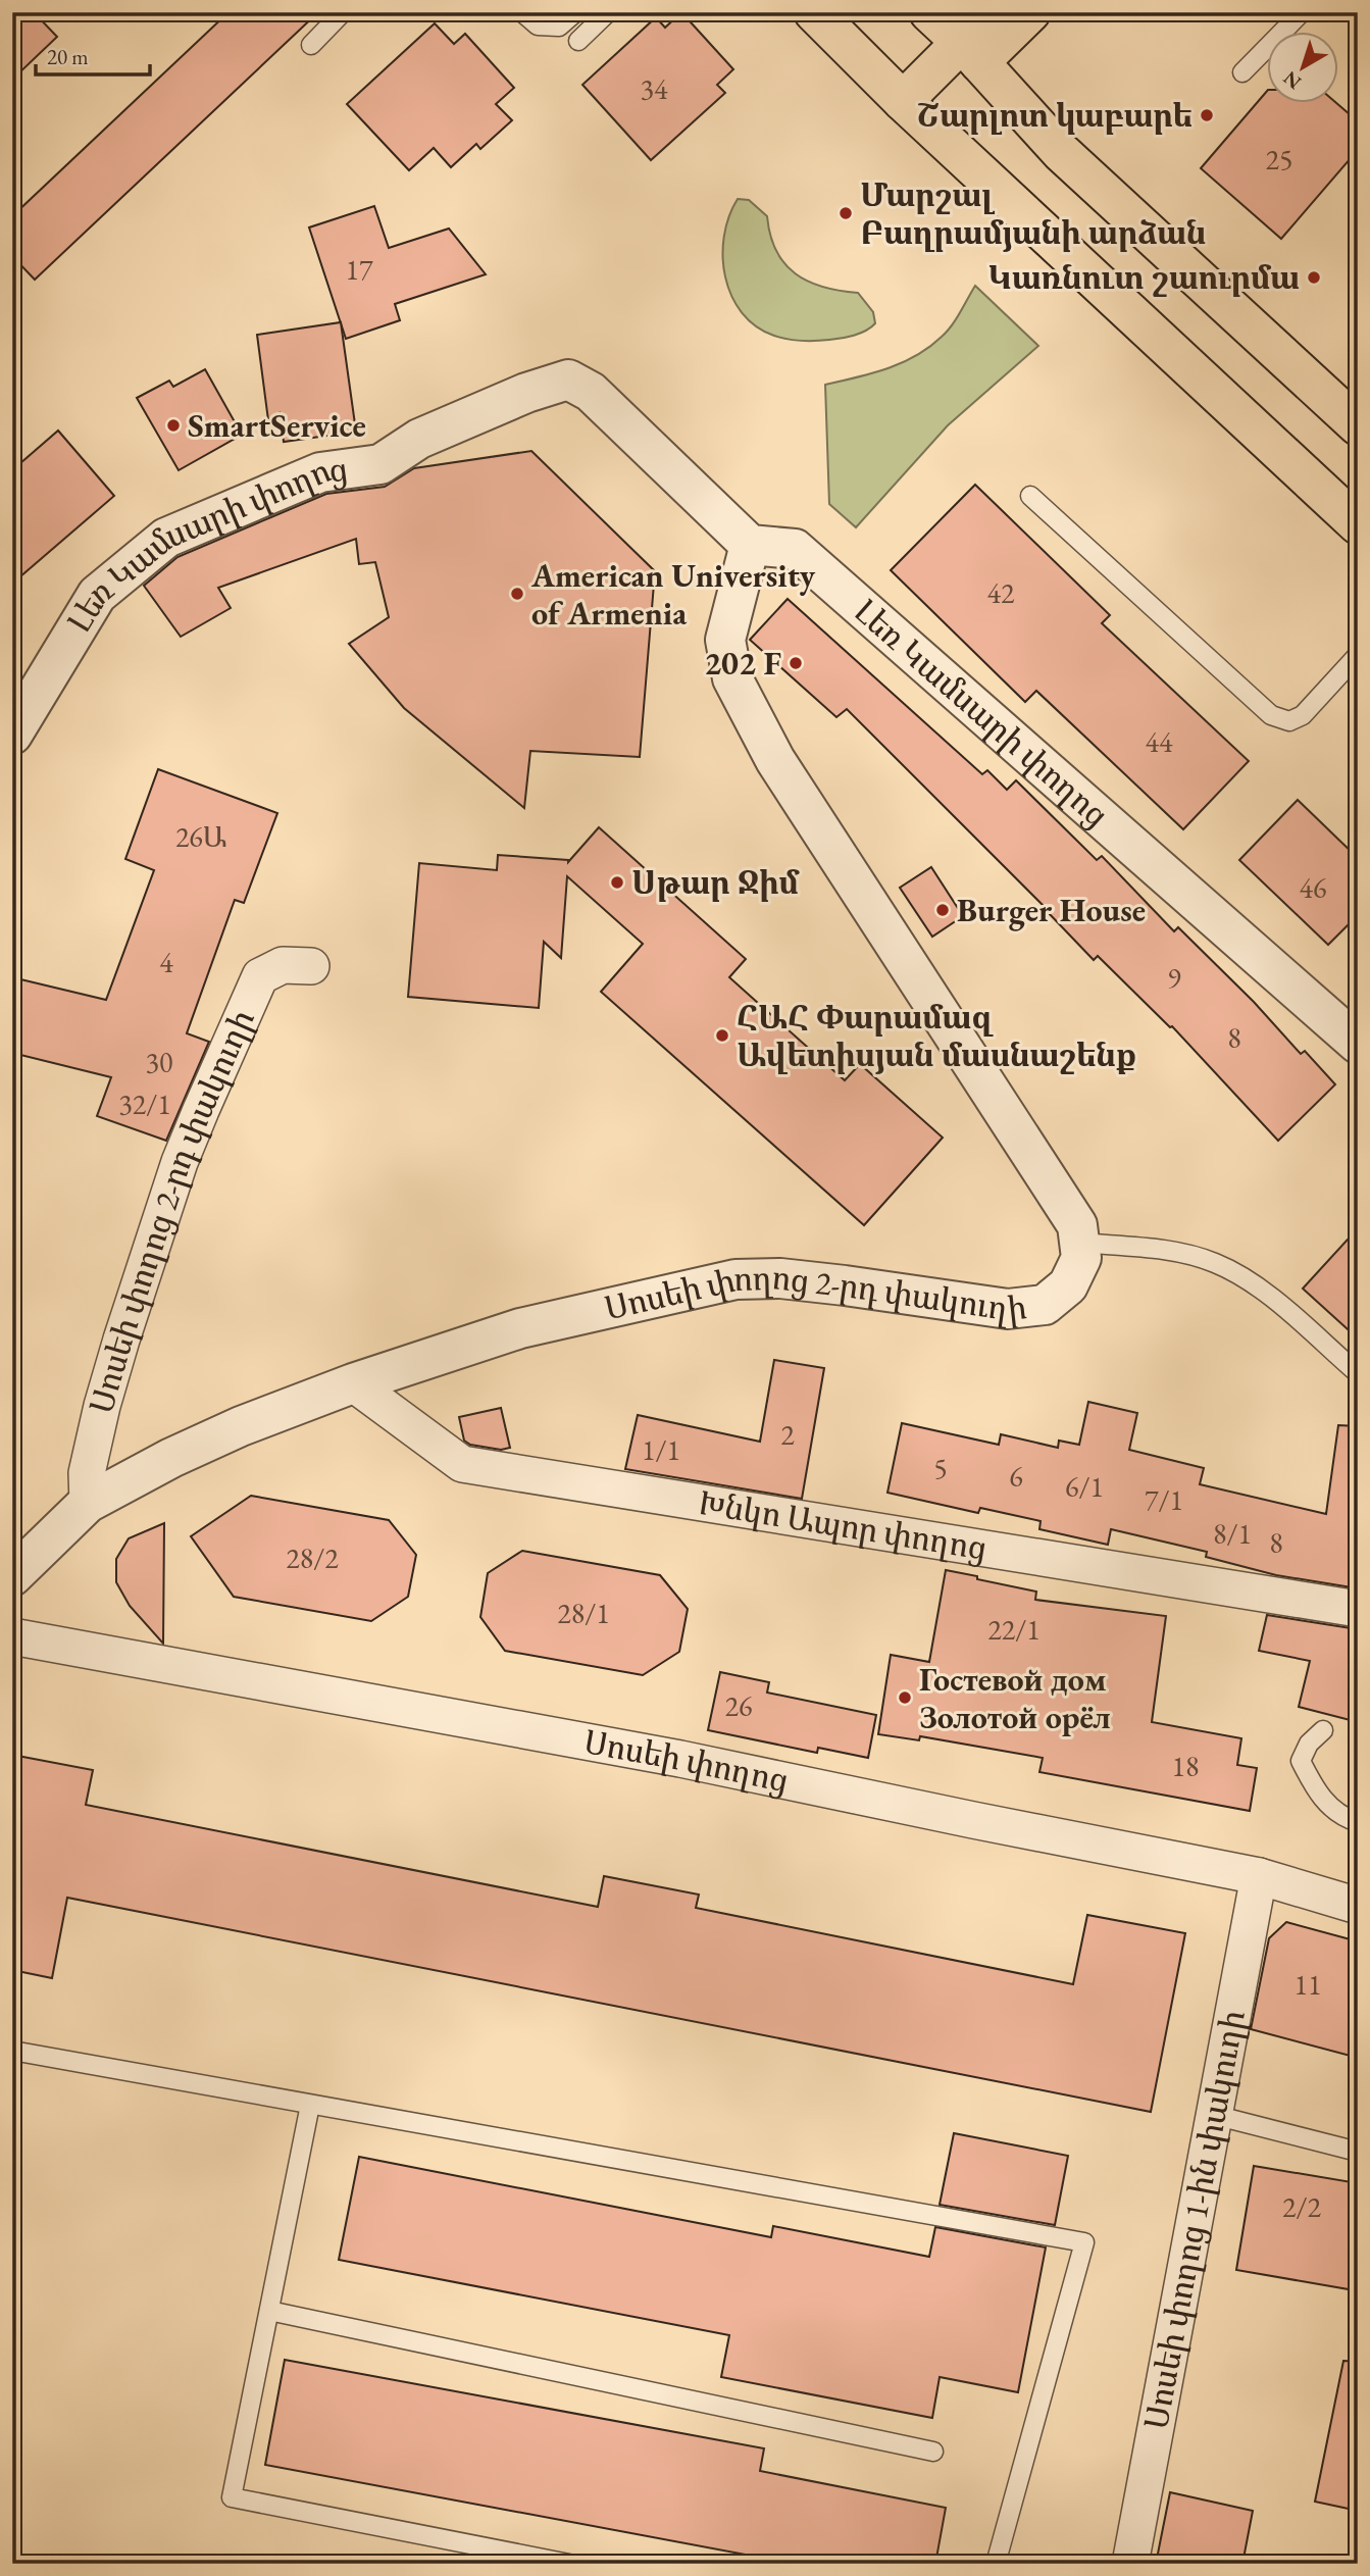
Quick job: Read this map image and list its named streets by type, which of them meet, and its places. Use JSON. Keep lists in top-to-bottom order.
{
  "streets": {
    "street": [
      "Լեռ Կամսարի փողոց",
      "Սոսեի փողոց 2-րդ փակուղի",
      "Խնկո Ապոր փողոց",
      "Սոսեի փողոց",
      "Սոսեի փողոց 1-ին փակուղի"
    ]
  },
  "crossings": [
    ["Սոսեի փողոց 2-րդ փակուղի", "Խնկո Ապոր փողոց"],
    ["Սոսեի փողոց", "Սոսեի փողոց 1-ին փակուղի"]
  ],
  "places": [
    "Շարլոտ կաբարե",
    "Մարշալ Բաղրամյանի արձան",
    "Կառնուտ շաուրմա",
    "SmartService",
    "American University of Armenia",
    "202 F",
    "Սթար Ջիմ",
    "Burger House",
    "ՀԱՀ Փարամազ Ավետիսյան մասնաշենք",
    "Гостевой дом Золотой орёл"
  ],
  "house_numbers": [
    "34",
    "25",
    "17",
    "42",
    "44",
    "26Ա",
    "46",
    "4",
    "9",
    "8",
    "30",
    "32/1",
    "2",
    "1/1",
    "5",
    "6",
    "6/1",
    "7/1",
    "8/1",
    "8",
    "28/2",
    "28/1",
    "22/1",
    "26",
    "18",
    "11",
    "2/2"
  ],
  "scale_bar": "20 m",
  "north": "bottom left"
}
